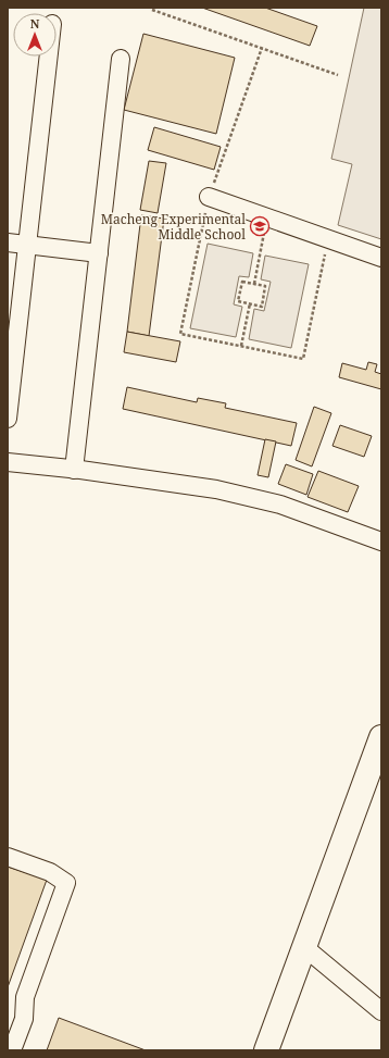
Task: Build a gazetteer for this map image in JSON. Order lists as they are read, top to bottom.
{
  "places": {
    "school or university": ["Macheng Experimental Middle School"]
  },
  "north": "top"
}
